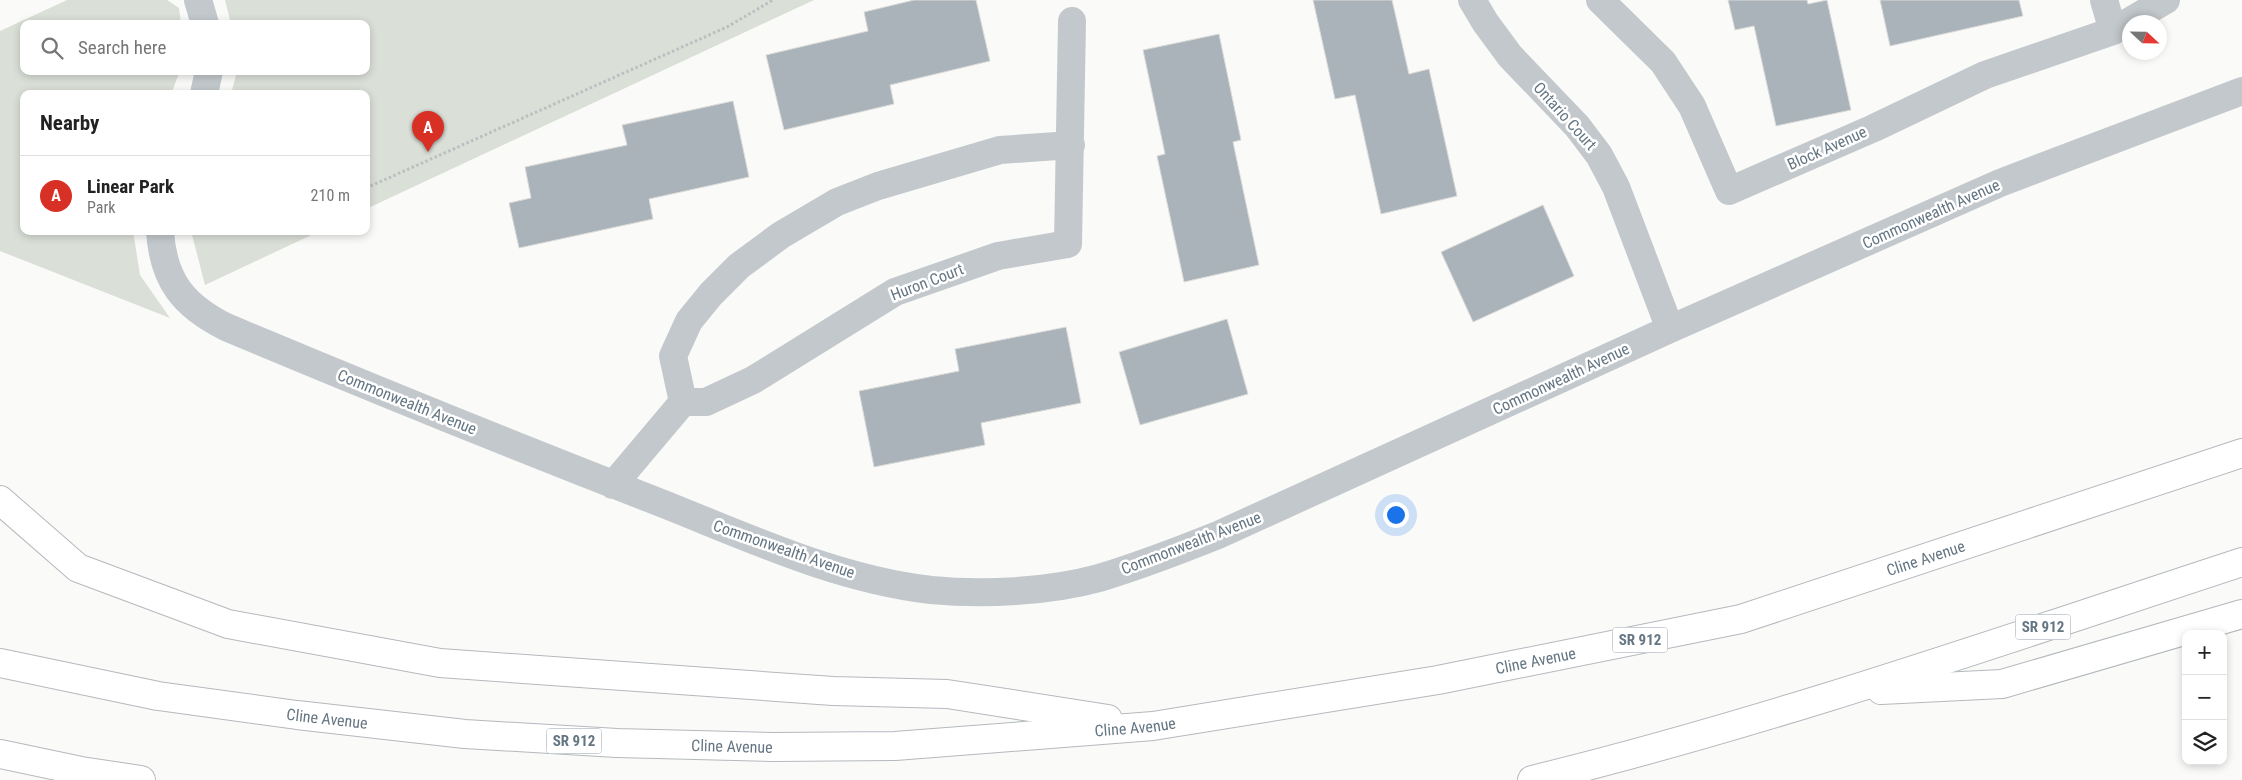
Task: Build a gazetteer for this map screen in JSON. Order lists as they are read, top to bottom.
{
  "streets": {
    "highway": ["Cline Avenue", "SR 912"],
    "street": [
      "Ontario Court",
      "Block Avenue",
      "Commonwealth Avenue",
      "Huron Court"
    ]
  },
  "crossings": [
    ["Ontario Court", "Commonwealth Avenue"]
  ],
  "north": "right",
  "page": {
    "search": "Search here",
    "heading": "Nearby",
    "pins": "A",
    "list": [
      {
        "mark": "A",
        "name": "Linear Park",
        "note": "Park",
        "value": "210 m"
      }
    ],
    "map_buttons": ["+", "−"]
  }
}
